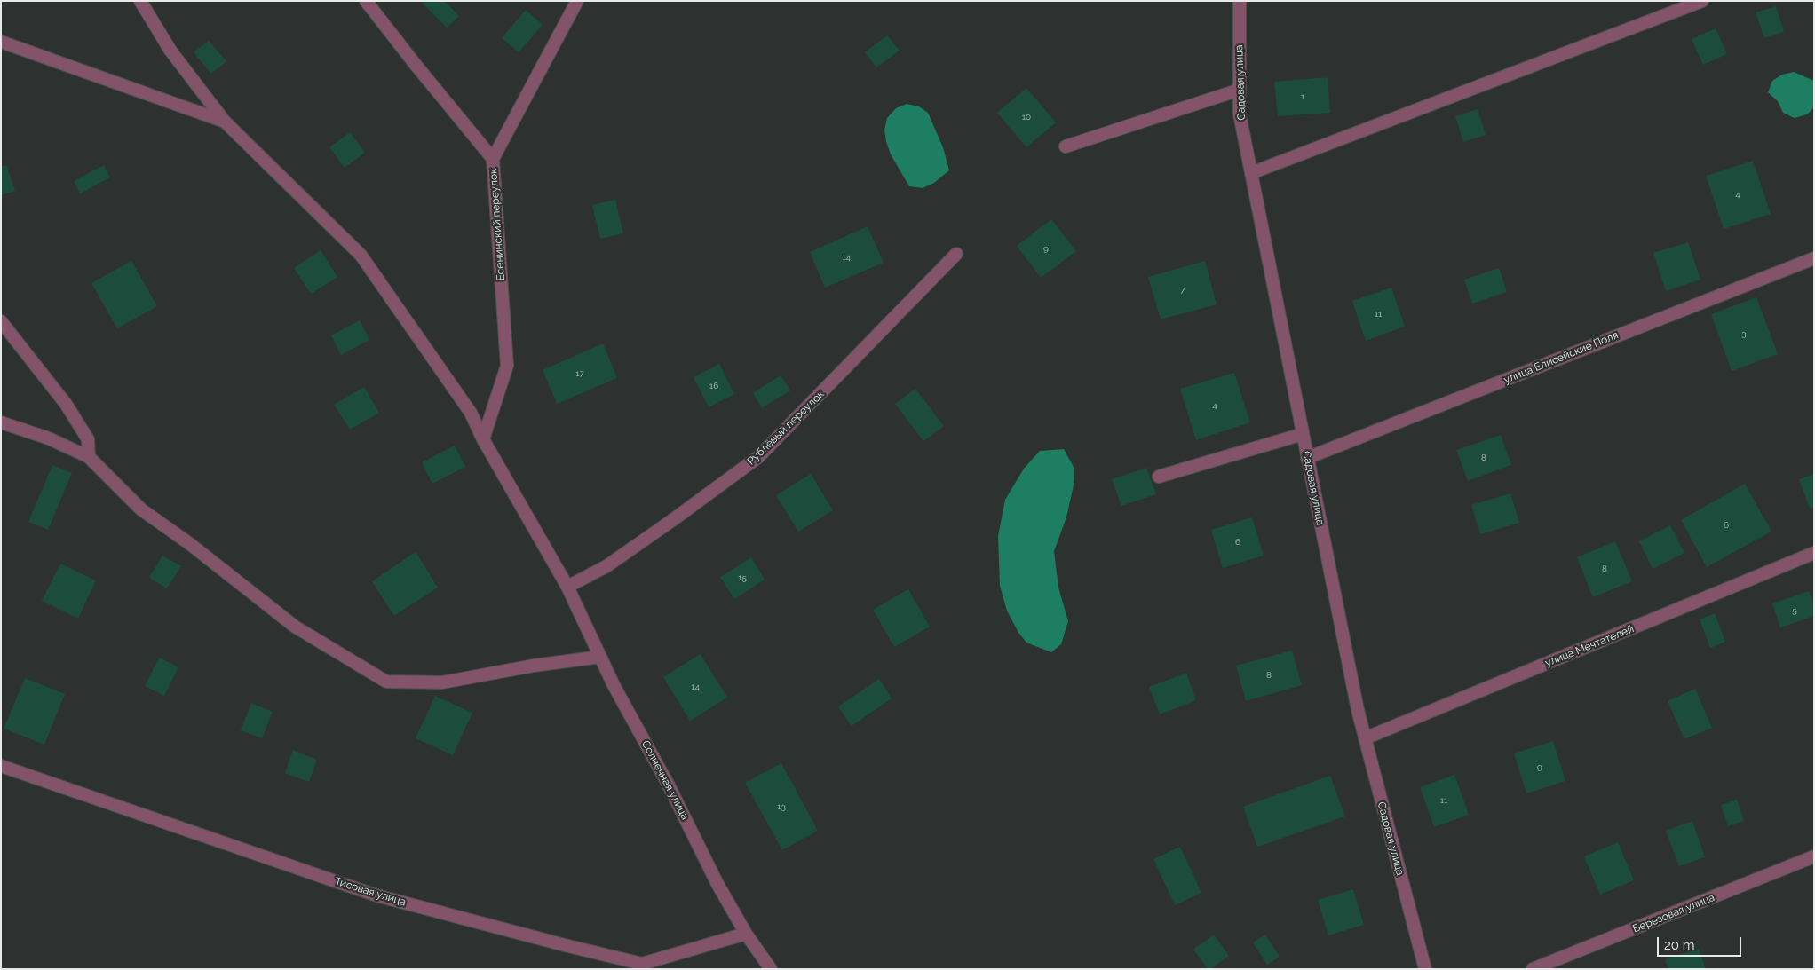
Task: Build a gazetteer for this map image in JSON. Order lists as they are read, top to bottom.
{
  "streets": {
    "street": [
      "Садовая улица",
      "Есенинский переулок",
      "улица Елисейские Поля",
      "Рублёвый переулок",
      "улица Мечтателей",
      "Солнечная улица",
      "Тисовая улица",
      "Березовая улица"
    ]
  },
  "crossings": [
    ["Садовая улица", "улица Елисейские Поля"],
    ["Садовая улица", "улица Мечтателей"],
    ["Есенинский переулок", "Солнечная улица"],
    ["Рублёвый переулок", "Солнечная улица"],
    ["Солнечная улица", "Тисовая улица"]
  ],
  "house_numbers": [
    "1",
    "10",
    "4",
    "9",
    "14",
    "7",
    "11",
    "3",
    "17",
    "16",
    "4",
    "8",
    "6",
    "6",
    "8",
    "15",
    "5",
    "8",
    "14",
    "9",
    "11",
    "13"
  ],
  "scale_bar": "20 m"
}
